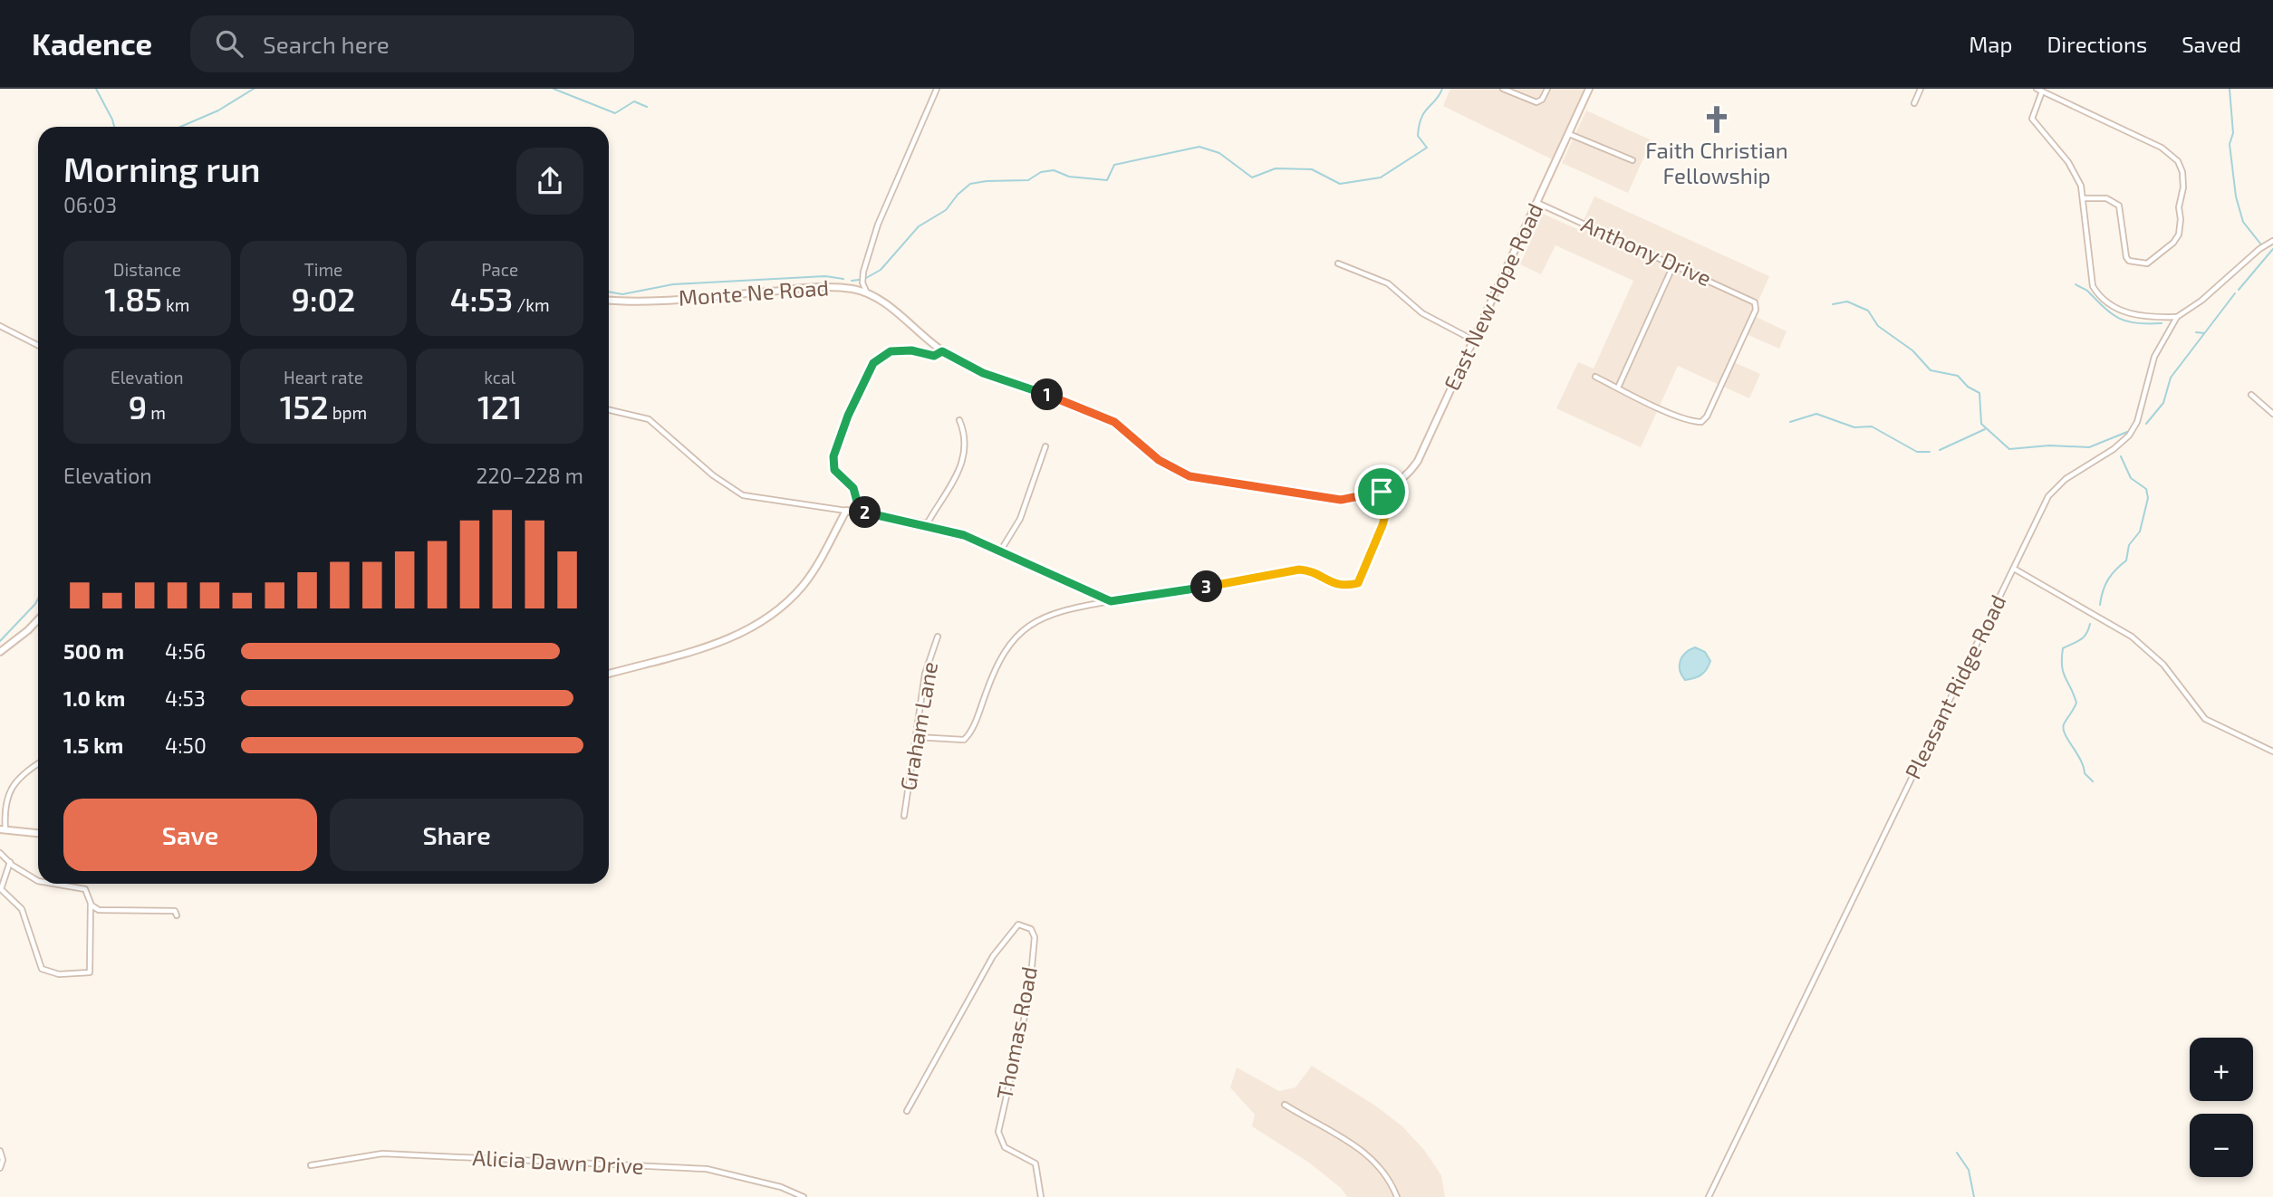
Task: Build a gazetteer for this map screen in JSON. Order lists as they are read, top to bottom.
{
  "streets": {
    "street": [
      "Anthony Drive",
      "Monte Ne Road",
      "East New Hope Road",
      "Pleasant Ridge Road",
      "Graham Lane",
      "Thomas Road",
      "Alicia Dawn Drive"
    ]
  },
  "crossings": [
    ["Anthony Drive", "East New Hope Road"],
    ["Monte Ne Road", "East New Hope Road"]
  ],
  "places": {
    "church": ["Faith Christian Fellowship"]
  },
  "page": {
    "header": "Kadence",
    "search": "Search here",
    "nav": ["Map", "Directions", "Saved"],
    "heading": ["Morning run", "06:03"],
    "stats": [
      ["Distance", "1.85 km"],
      ["Time", "9:02"],
      ["Pace", "4:53 /km"],
      ["Elevation", "9 m"],
      ["Heart rate", "152 bpm"],
      ["kcal", "121"]
    ],
    "pins": ["1", "2", "3"],
    "chart": ["Elevation", "220–228 m"],
    "list": [
      {
        "name": "500 m",
        "note": "4:56"
      },
      {
        "name": "1.0 km",
        "note": "4:53"
      },
      {
        "name": "1.5 km",
        "note": "4:50"
      }
    ],
    "buttons": ["Save", "Share"],
    "map_buttons": ["+", "−"]
  }
}
